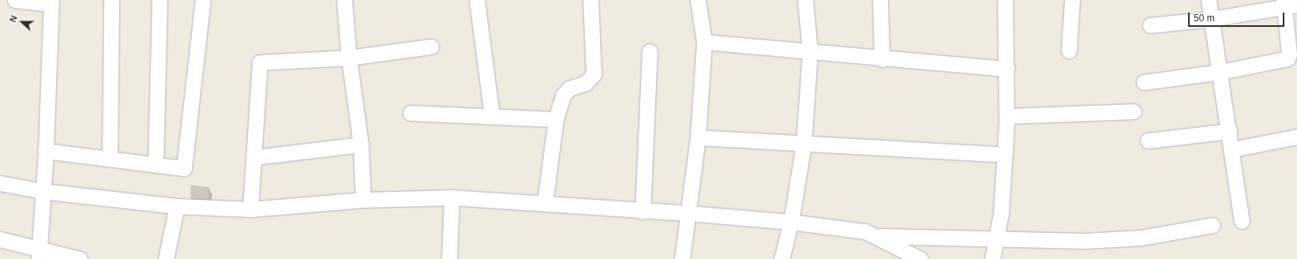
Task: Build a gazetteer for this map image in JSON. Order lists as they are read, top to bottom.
{
  "scale_bar": "50 m",
  "north": "left"
}
